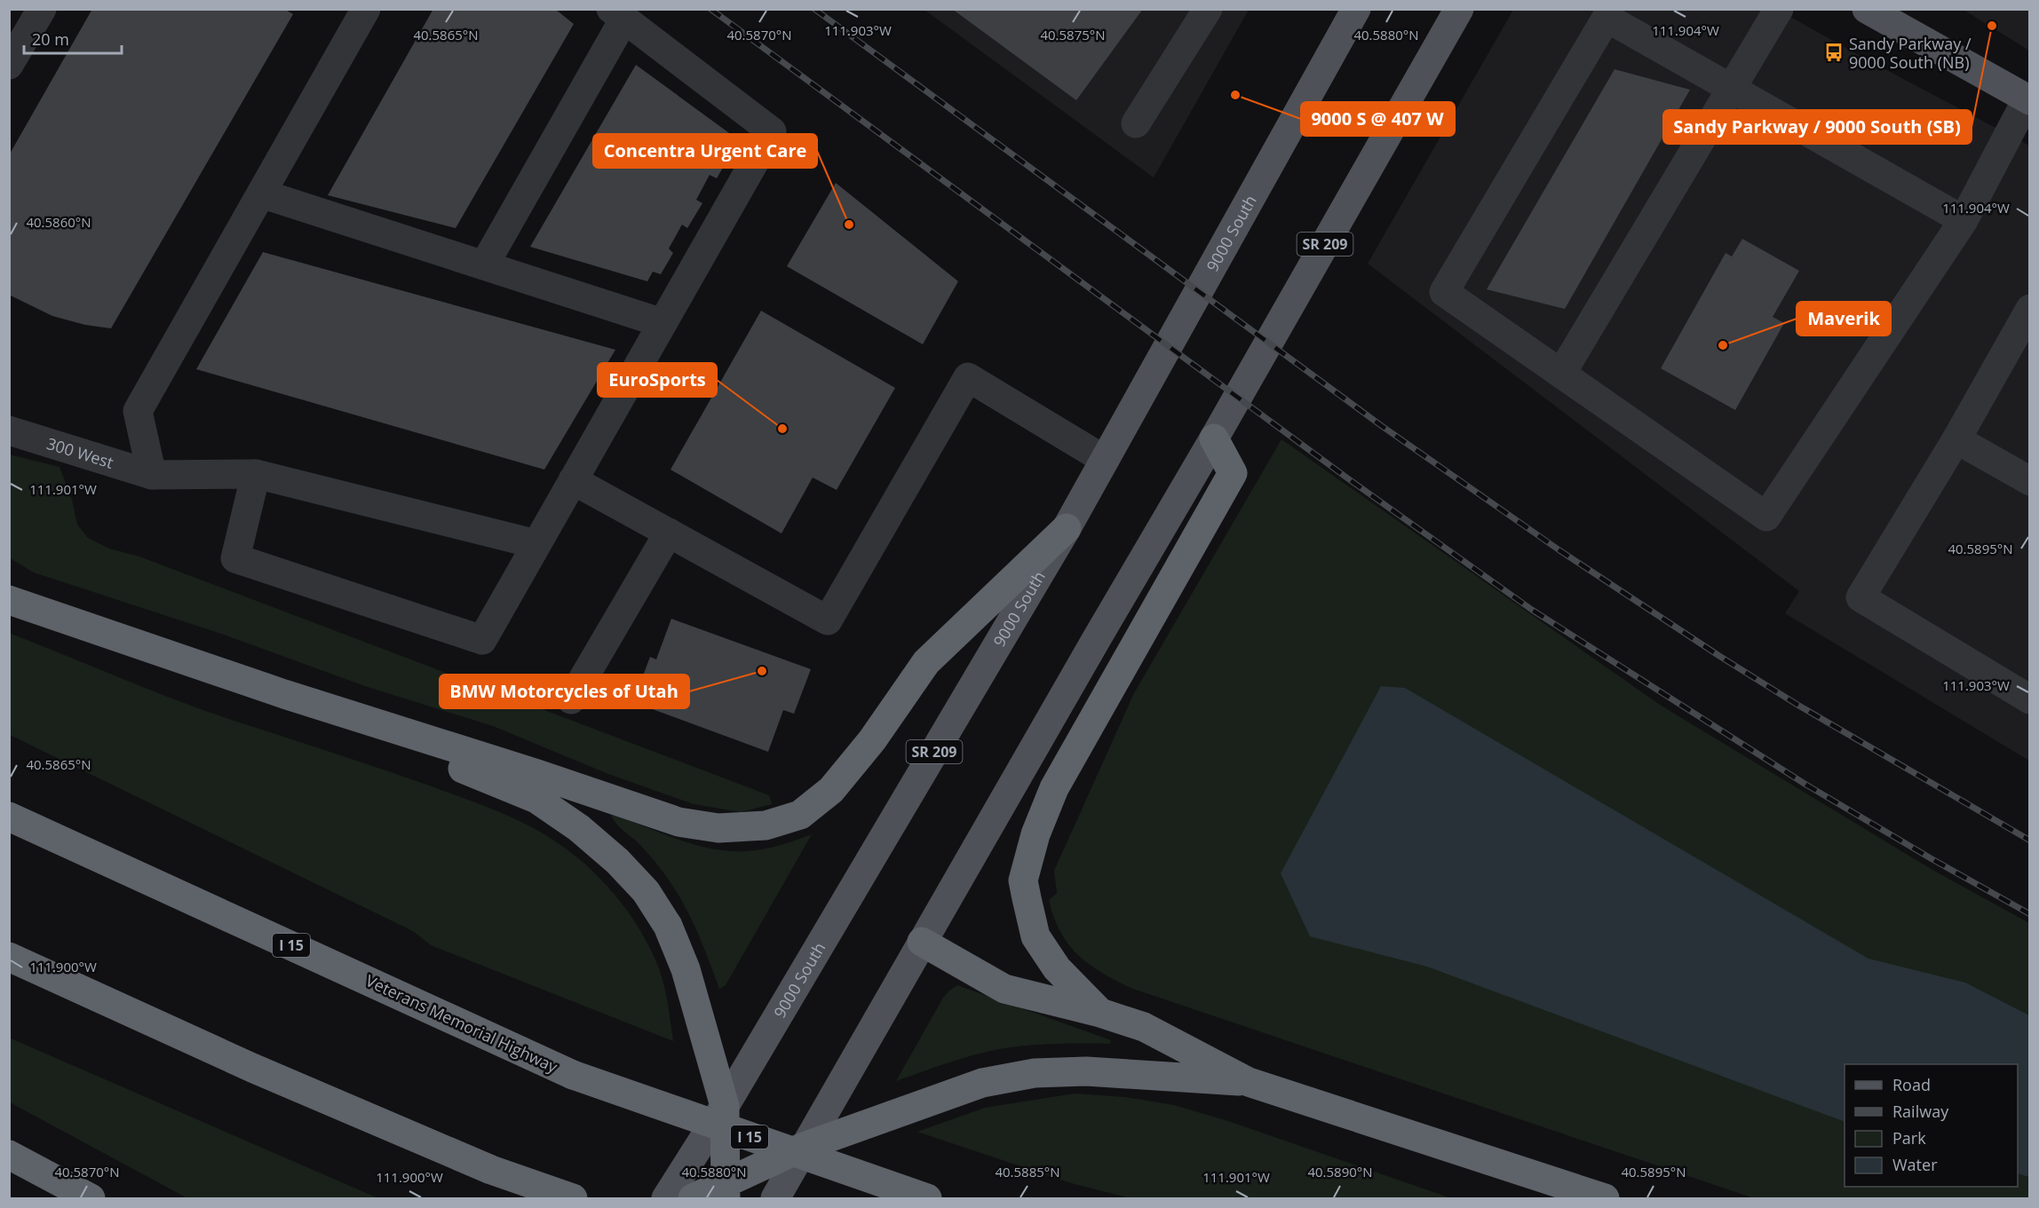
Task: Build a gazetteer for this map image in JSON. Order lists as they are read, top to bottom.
{
  "streets": {
    "highway": ["I 15", "Veterans Memorial Highway"],
    "main road": ["9000 South", "SR 209"],
    "street": ["300 West"]
  },
  "places": {
    "other": [
      "Sandy Parkway / 9000 South (SB)",
      "9000 S @ 407 W",
      "Concentra Urgent Care",
      "Maverik",
      "EuroSports",
      "BMW Motorcycles of Utah"
    ],
    "bus stop": ["Sandy Parkway / 9000 South (NB)"]
  },
  "legend": [
    "Road",
    "Railway",
    "Park",
    "Water"
  ],
  "scale_bar": "20 m",
  "coordinates": [
    "111.903°W",
    "111.904°W",
    "40.5865°N",
    "40.5870°N",
    "40.5875°N",
    "40.5880°N",
    "40.5860°N",
    "111.901°W",
    "40.5895°N",
    "111.900°W",
    "40.5885°N",
    "40.5890°N"
  ]
}
